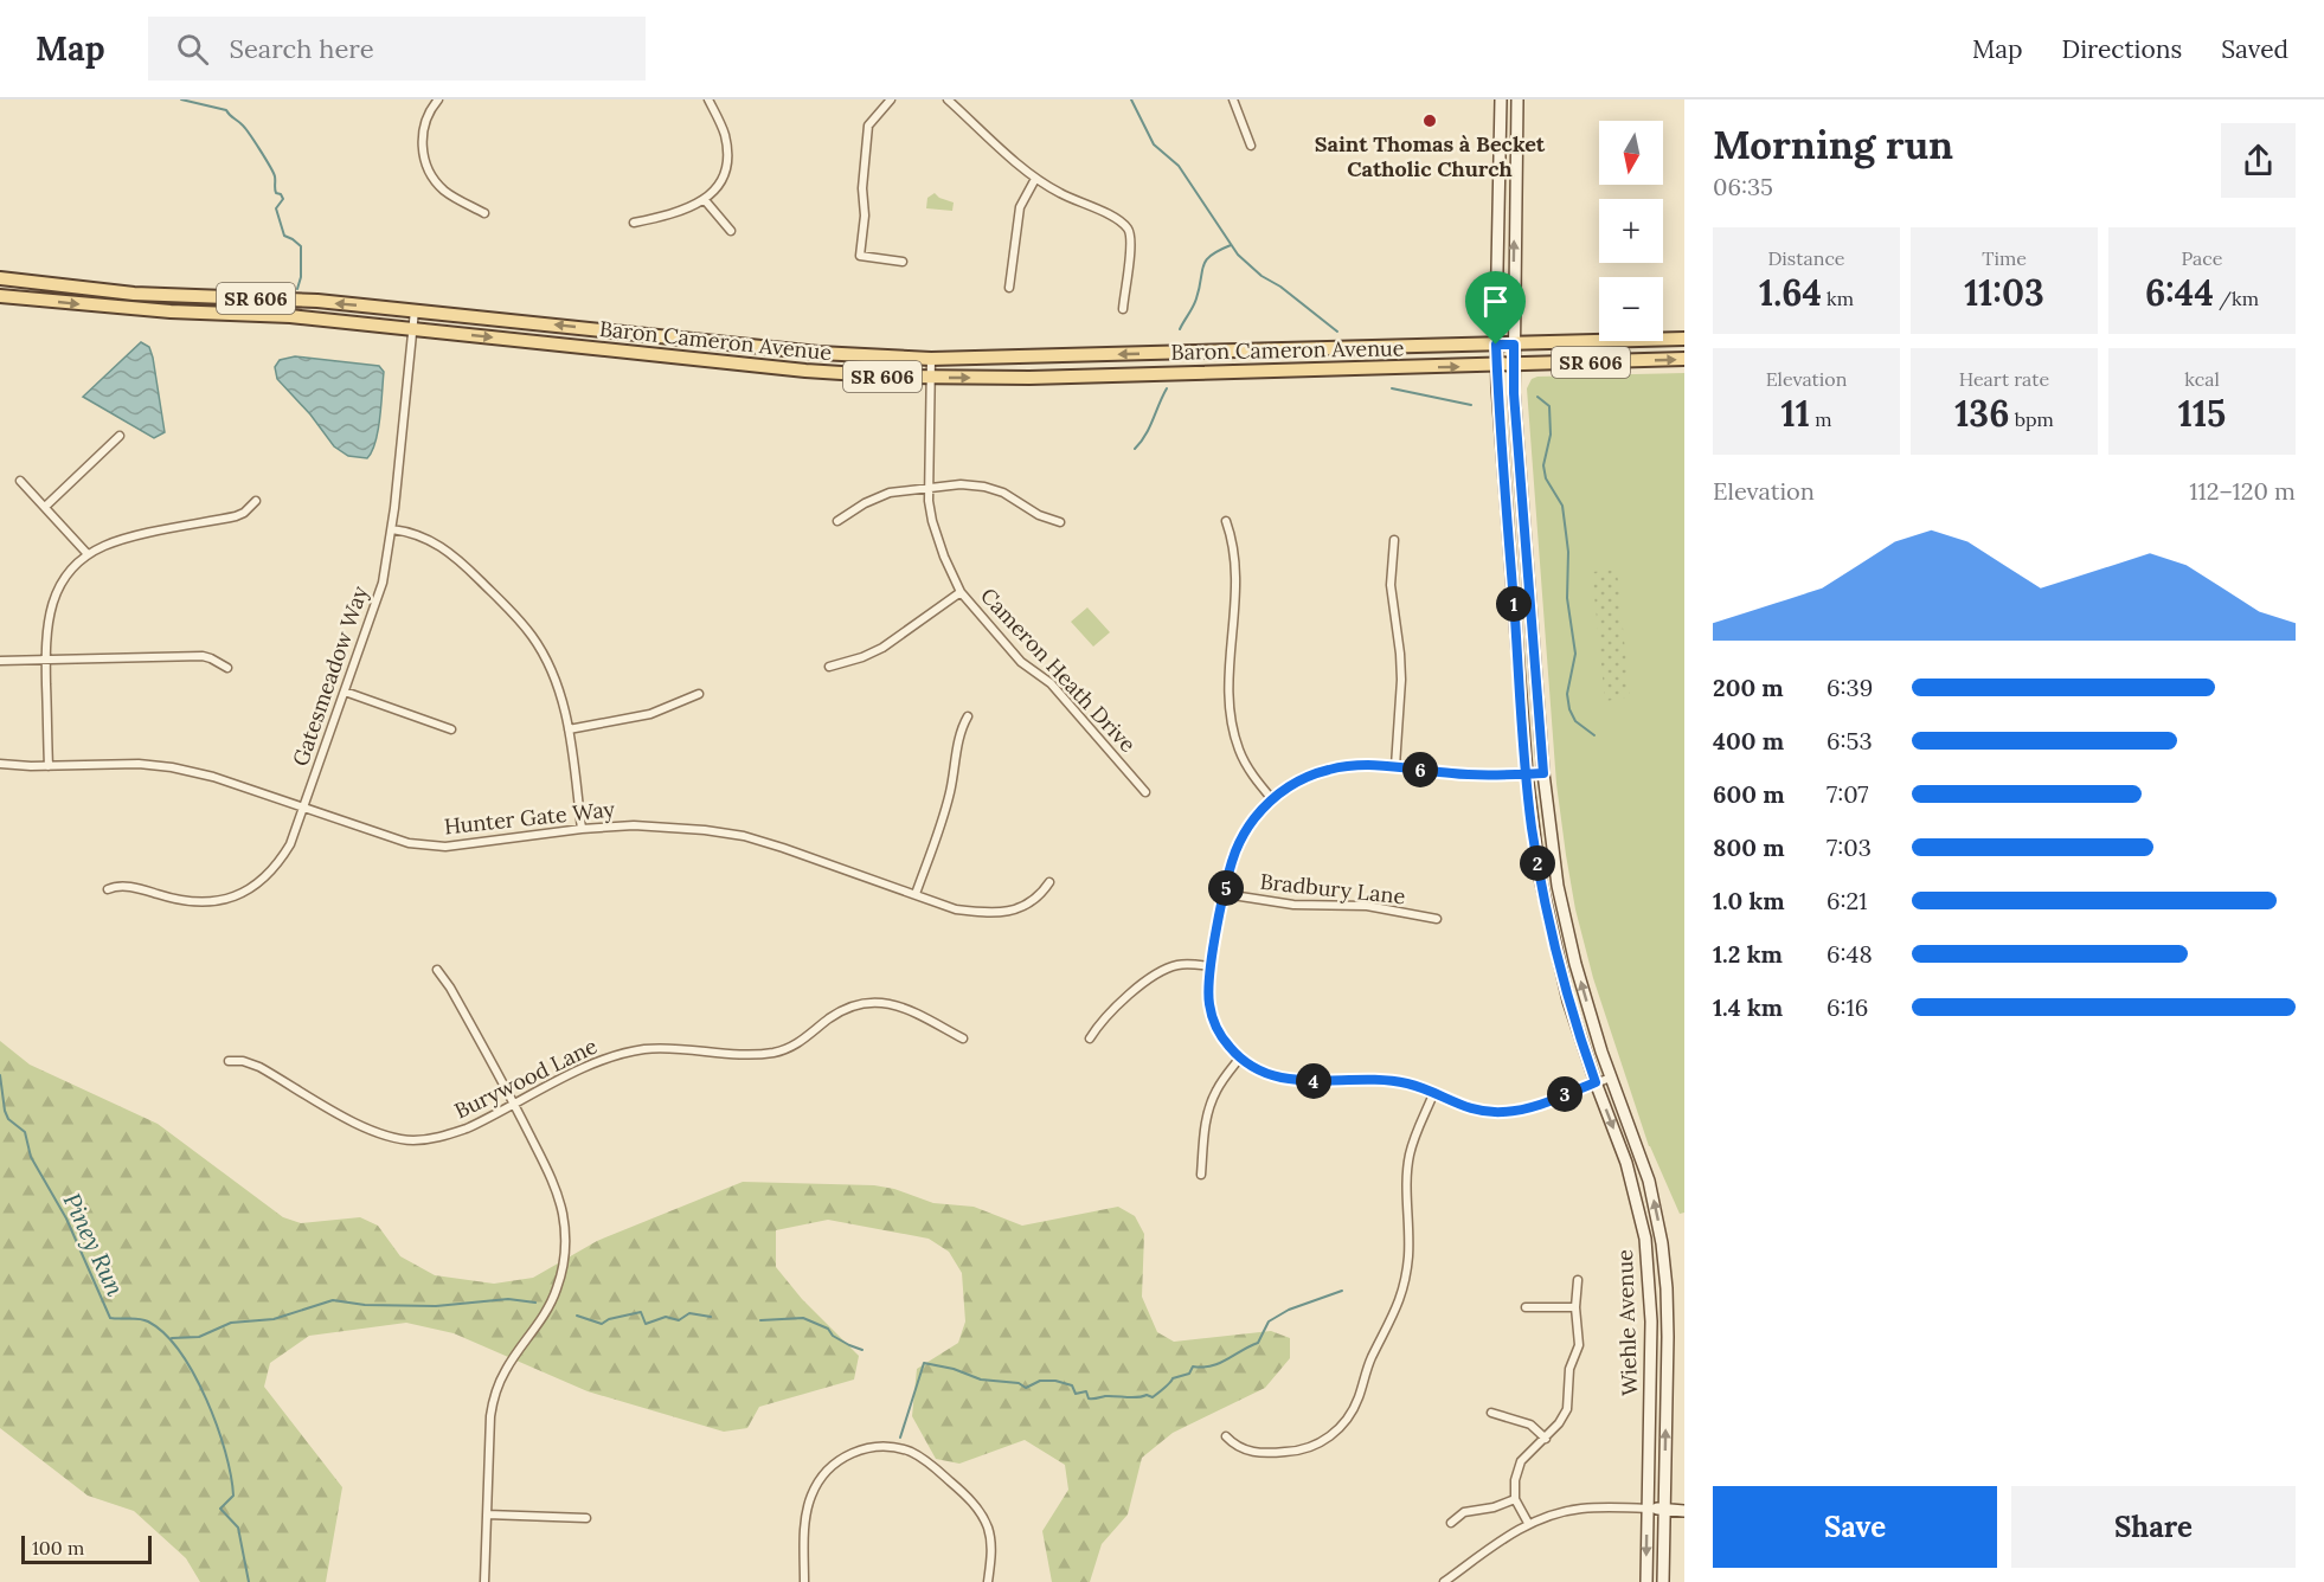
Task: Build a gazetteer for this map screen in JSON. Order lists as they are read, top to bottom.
{
  "streets": {
    "main road": ["SR 606", "Baron Cameron Avenue", "Wiehle Avenue"],
    "street": [
      "Cameron Heath Drive",
      "Gatesmeadow Way",
      "Hunter Gate Way",
      "Bradbury Lane",
      "Burywood Lane"
    ]
  },
  "crossings": [
    ["Baron Cameron Avenue", "Cameron Heath Drive"],
    ["Baron Cameron Avenue", "Gatesmeadow Way"],
    ["Baron Cameron Avenue", "Wiehle Avenue"],
    ["Gatesmeadow Way", "Hunter Gate Way"]
  ],
  "water": ["Piney Run"],
  "places": ["Saint Thomas à Becket Catholic Church"],
  "scale_bar": "100 m",
  "north": "bottom",
  "page": {
    "header": "Map",
    "search": "Search here",
    "nav": ["Map", "Directions", "Saved"],
    "heading": ["Morning run", "06:35"],
    "map_buttons": ["+", "−"],
    "stats": [
      ["Distance", "1.64 km"],
      ["Time", "11:03"],
      ["Pace", "6:44 /km"],
      ["Elevation", "11 m"],
      ["Heart rate", "136 bpm"],
      ["kcal", "115"]
    ],
    "chart": ["Elevation", "112–120 m"],
    "pins": [
      "1",
      "6",
      "2",
      "5",
      "4",
      "3"
    ],
    "list": [
      {
        "name": "200 m",
        "note": "6:39"
      },
      {
        "name": "400 m",
        "note": "6:53"
      },
      {
        "name": "600 m",
        "note": "7:07"
      },
      {
        "name": "800 m",
        "note": "7:03"
      },
      {
        "name": "1.0 km",
        "note": "6:21"
      },
      {
        "name": "1.2 km",
        "note": "6:48"
      },
      {
        "name": "1.4 km",
        "note": "6:16"
      }
    ],
    "buttons": ["Save", "Share"],
    "scale": "100 m"
  }
}
